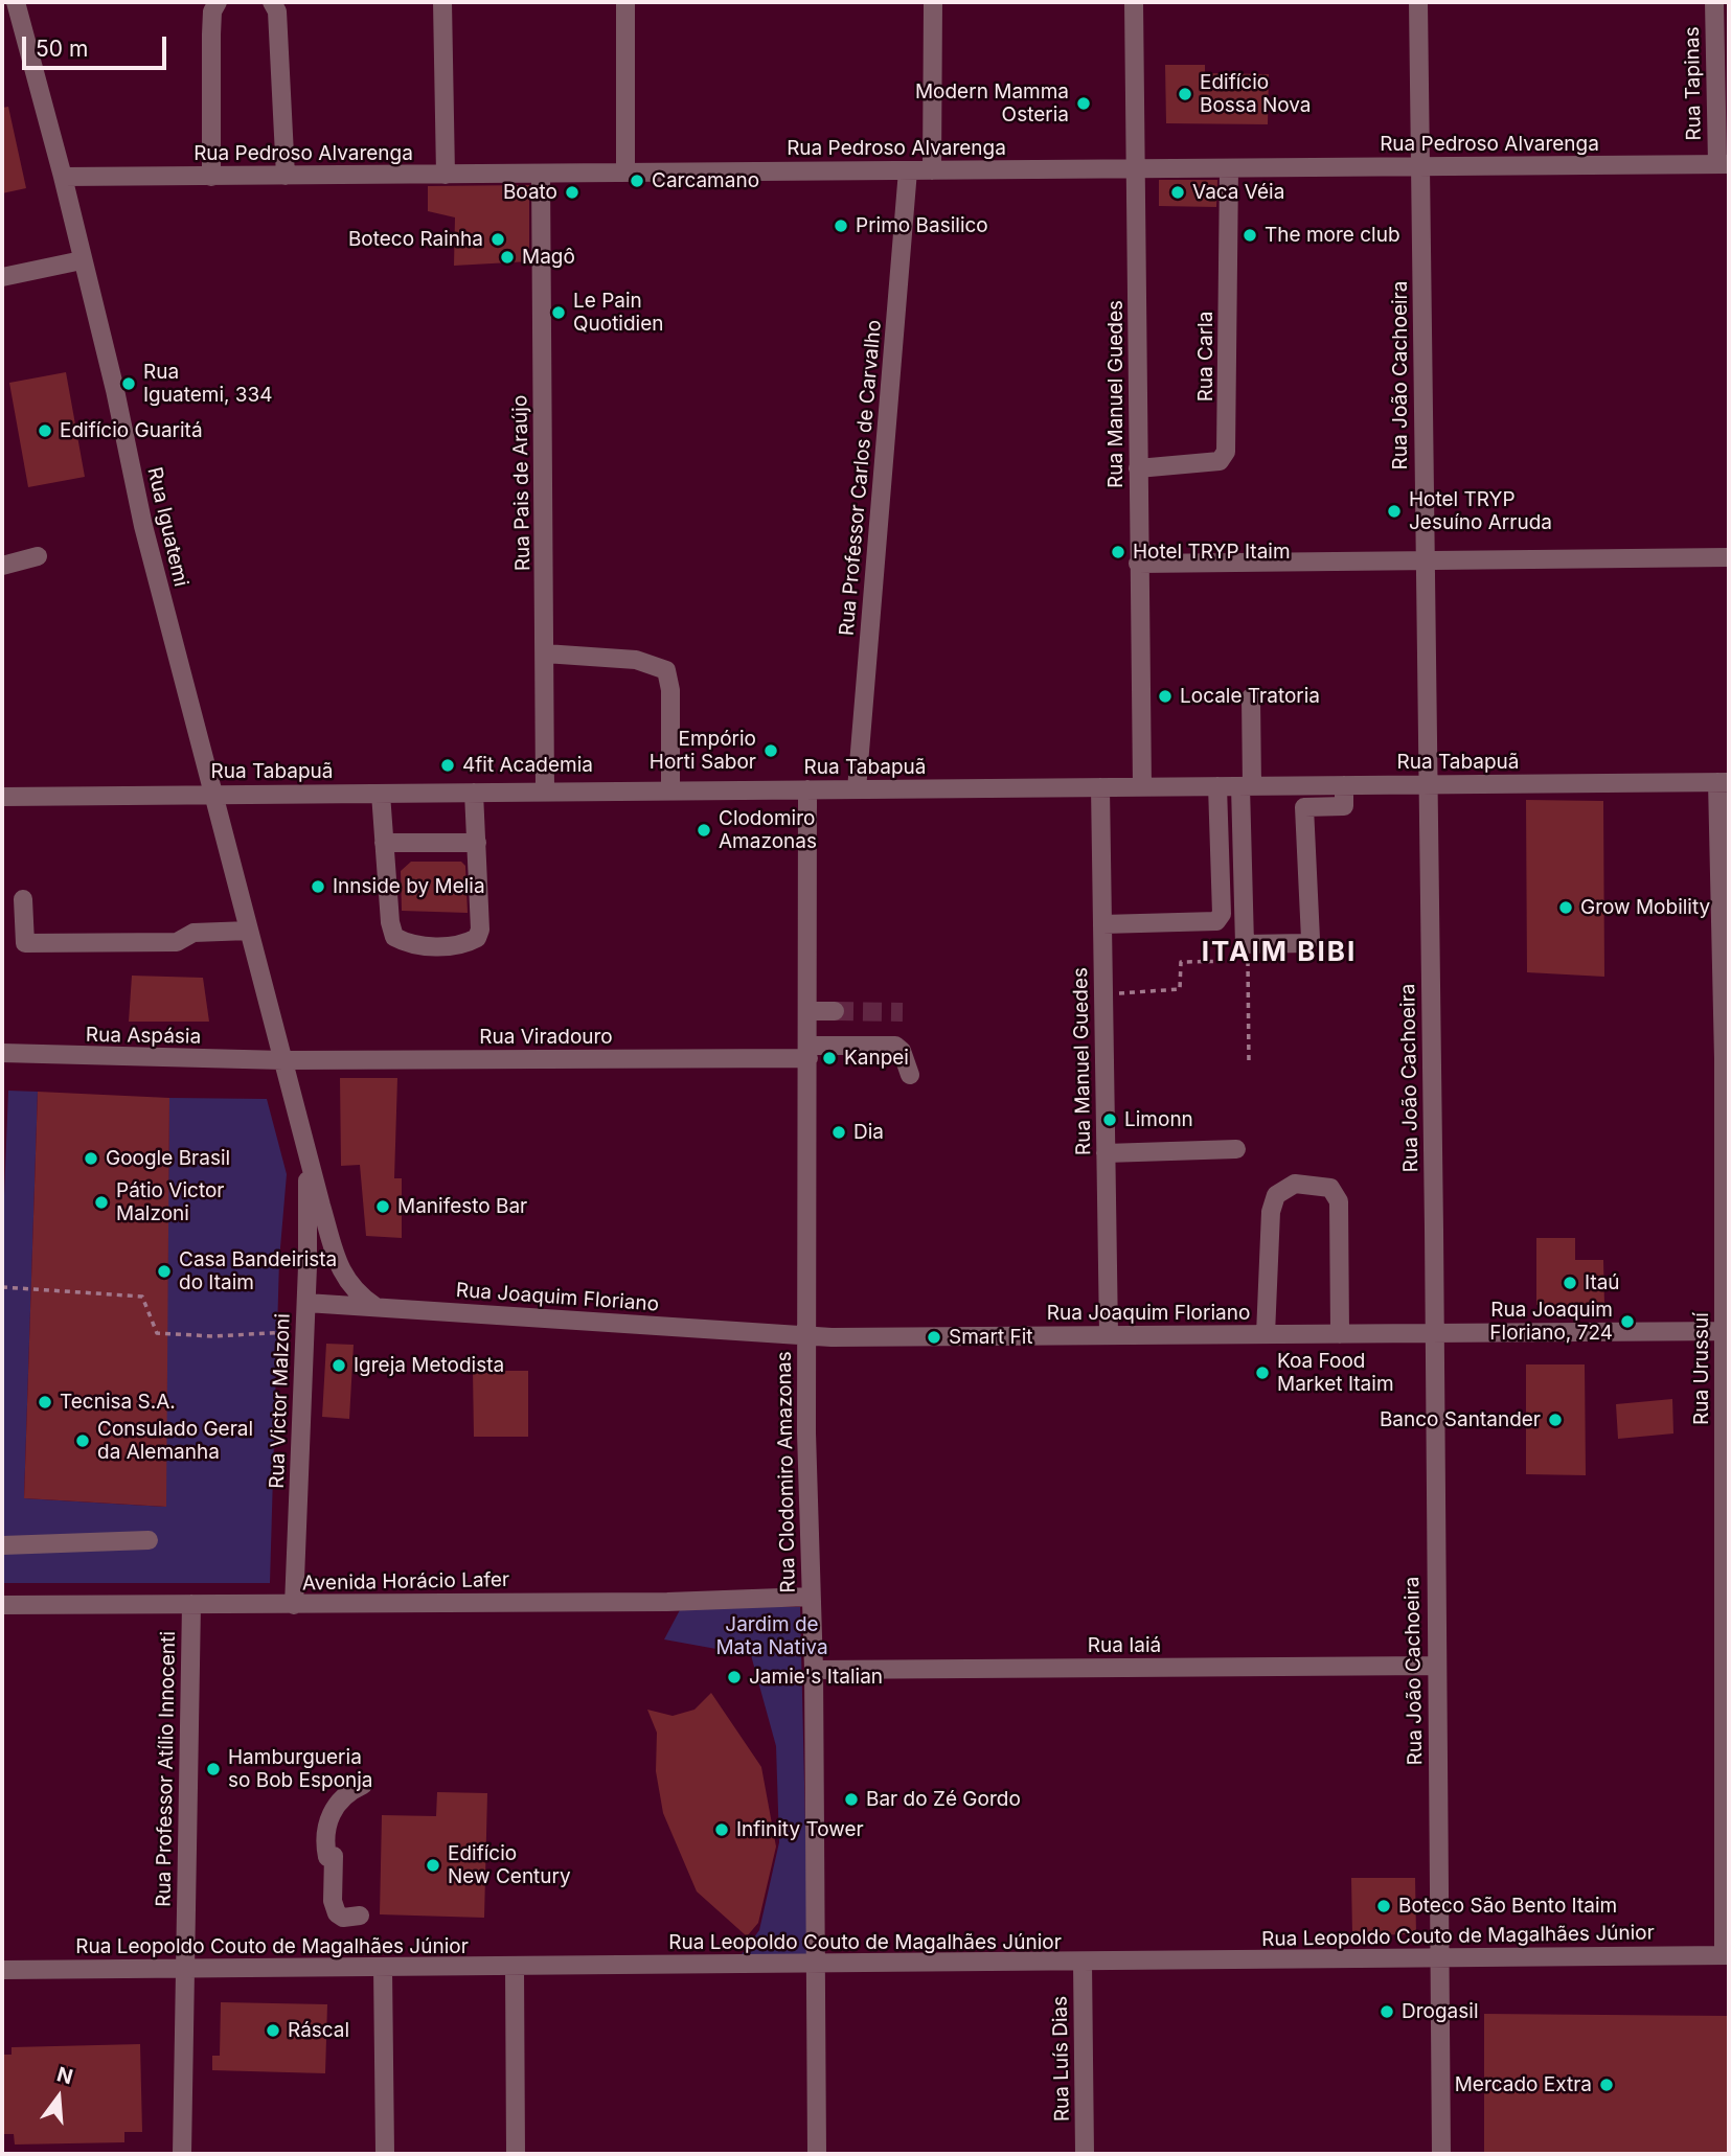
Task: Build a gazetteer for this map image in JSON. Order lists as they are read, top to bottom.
{
  "streets": {
    "street": [
      "Rua Tapinas",
      "Rua Pedroso Alvarenga",
      "Rua Carla",
      "Rua João Cachoeira",
      "Rua Manuel Guedes",
      "Rua Professor Carlos de Carvalho",
      "Rua Pais de Araújo",
      "Rua Iguatemi",
      "Rua Tabapuã",
      "Rua Aspásia",
      "Rua Viradouro",
      "Rua Joaquim Floriano",
      "Rua Urussuí",
      "Rua Victor Malzoni",
      "Rua Clodomiro Amazonas",
      "Avenida Horácio Lafer",
      "Rua Iaiá",
      "Rua Professor Atílio Innocenti",
      "Rua Leopoldo Couto de Magalhães Júnior",
      "Rua Luís Dias"
    ]
  },
  "crossings": [
    ["Rua Tapinas", "Rua Pedroso Alvarenga"],
    ["Rua Pedroso Alvarenga", "Rua Carla"],
    ["Rua Pedroso Alvarenga", "Rua João Cachoeira"],
    ["Rua Pedroso Alvarenga", "Rua Manuel Guedes"],
    ["Rua Pedroso Alvarenga", "Rua Professor Carlos de Carvalho"],
    ["Rua Pedroso Alvarenga", "Rua Pais de Araújo"],
    ["Rua Pedroso Alvarenga", "Rua Iguatemi"],
    ["Rua Carla", "Rua Manuel Guedes"],
    ["Rua João Cachoeira", "Rua Tabapuã"],
    ["Rua João Cachoeira", "Rua Joaquim Floriano"],
    ["Rua João Cachoeira", "Rua Iaiá"],
    ["Rua João Cachoeira", "Rua Leopoldo Couto de Magalhães Júnior"],
    ["Rua Manuel Guedes", "Rua Tabapuã"],
    ["Rua Manuel Guedes", "Rua Joaquim Floriano"],
    ["Rua Professor Carlos de Carvalho", "Rua Tabapuã"],
    ["Rua Pais de Araújo", "Rua Tabapuã"],
    ["Rua Iguatemi", "Rua Tabapuã"],
    ["Rua Iguatemi", "Rua Aspásia"],
    ["Rua Iguatemi", "Rua Viradouro"],
    ["Rua Iguatemi", "Rua Victor Malzoni"],
    ["Rua Tabapuã", "Rua Urussuí"],
    ["Rua Tabapuã", "Rua Clodomiro Amazonas"],
    ["Rua Aspásia", "Rua Viradouro"],
    ["Rua Aspásia", "Rua Victor Malzoni"],
    ["Rua Viradouro", "Rua Victor Malzoni"],
    ["Rua Viradouro", "Rua Clodomiro Amazonas"],
    ["Rua Joaquim Floriano", "Rua Urussuí"],
    ["Rua Joaquim Floriano", "Rua Victor Malzoni"],
    ["Rua Joaquim Floriano", "Rua Clodomiro Amazonas"],
    ["Rua Urussuí", "Rua Leopoldo Couto de Magalhães Júnior"],
    ["Rua Victor Malzoni", "Avenida Horácio Lafer"],
    ["Rua Clodomiro Amazonas", "Avenida Horácio Lafer"],
    ["Rua Clodomiro Amazonas", "Rua Iaiá"],
    ["Rua Clodomiro Amazonas", "Rua Leopoldo Couto de Magalhães Júnior"],
    ["Avenida Horácio Lafer", "Rua Professor Atílio Innocenti"],
    ["Rua Professor Atílio Innocenti", "Rua Leopoldo Couto de Magalhães Júnior"],
    ["Rua Leopoldo Couto de Magalhães Júnior", "Rua Luís Dias"]
  ],
  "districts": ["ITAIM BIBI"],
  "parks": ["Jardim de Mata Nativa"],
  "places": [
    "Edifício Bossa Nova",
    "Modern Mamma Osteria",
    "Carcamano",
    "Boato",
    "Vaca Véia",
    "Primo Basilico",
    "The more club",
    "Boteco Rainha",
    "Magô",
    "Le Pain Quotidien",
    "Rua Iguatemi, 334",
    "Edifício Guaritá",
    "Hotel TRYP Jesuíno Arruda",
    "Hotel TRYP Itaim",
    "Locale Tratoria",
    "Empório Horti Sabor",
    "4fit Academia",
    "Clodomiro Amazonas",
    "Innside by Melia",
    "Grow Mobility",
    "Kanpei",
    "Limonn",
    "Dia",
    "Google Brasil",
    "Pátio Victor Malzoni",
    "Manifesto Bar",
    "Casa Bandeirista do Itaim",
    "Itaú",
    "Rua Joaquim Floriano, 724",
    "Smart Fit",
    "Igreja Metodista",
    "Koa Food Market Itaim",
    "Tecnisa S.A.",
    "Banco Santander",
    "Consulado Geral da Alemanha",
    "Jamie's Italian",
    "Hamburgueria so Bob Esponja",
    "Bar do Zé Gordo",
    "Infinity Tower",
    "Edifício New Century",
    "Boteco São Bento Itaim",
    "Drogasil",
    "Ráscal",
    "Mercado Extra"
  ],
  "scale_bar": "50 m",
  "north": "top"
}
